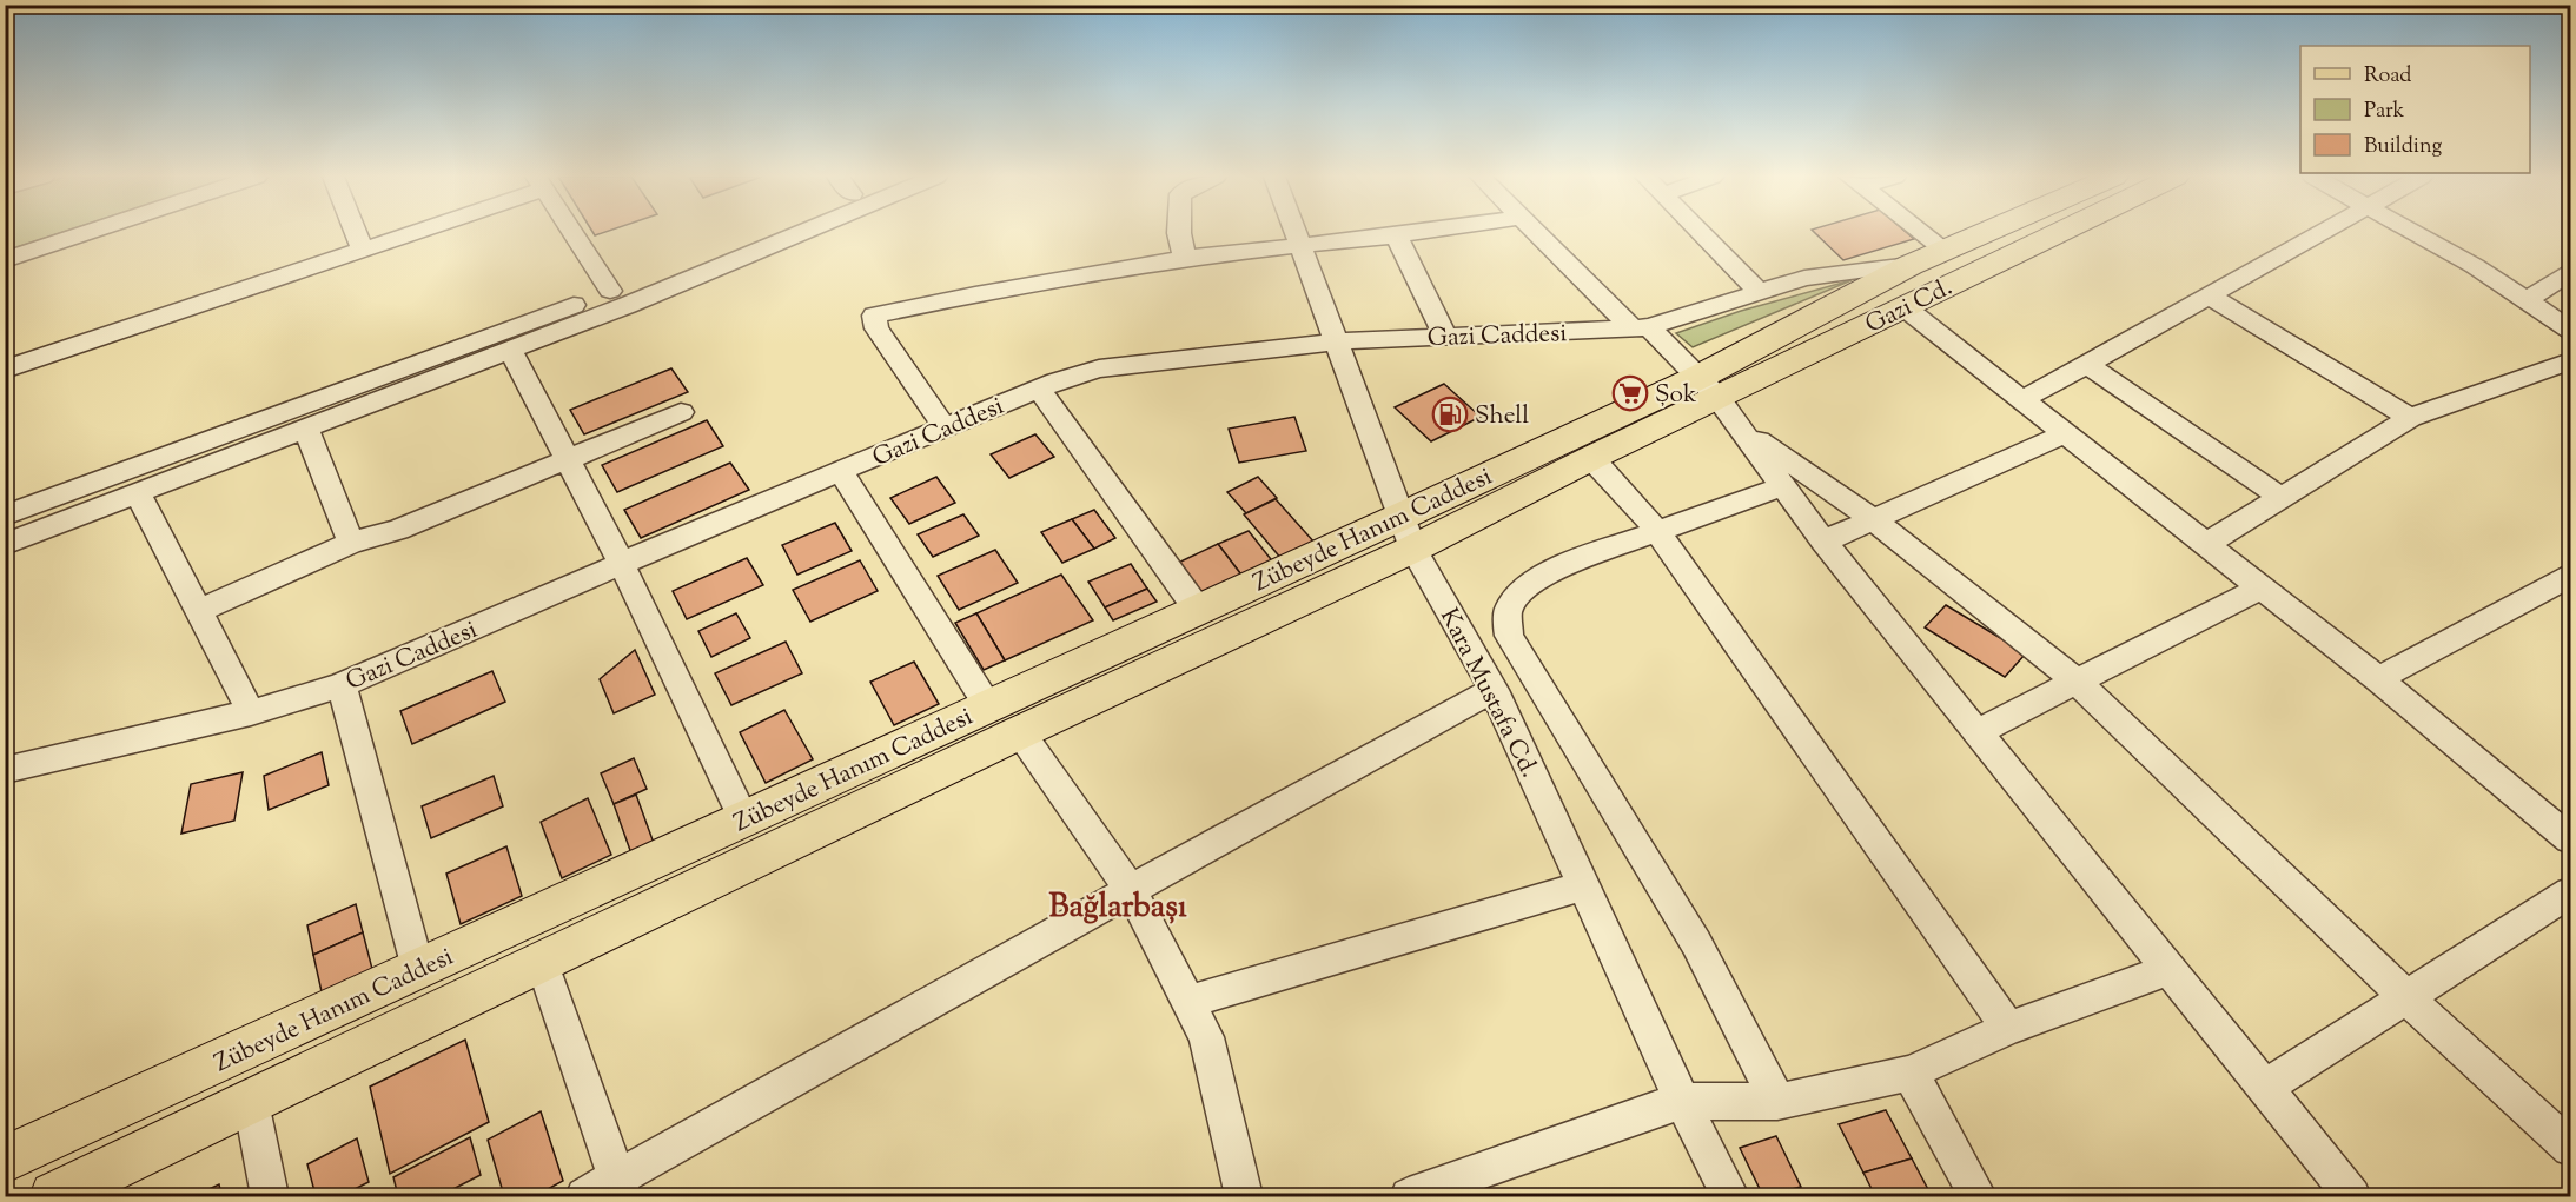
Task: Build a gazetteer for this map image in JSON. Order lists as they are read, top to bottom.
{
  "streets": {
    "main road": ["Gazi Cd.", "Zübeyde Hanım Caddesi"],
    "street": ["Gazi Caddesi", "Kara Mustafa Cd."]
  },
  "crossings": [
    ["Gazi Cd.", "Gazi Caddesi"],
    ["Gazi Cd.", "Zübeyde Hanım Caddesi"],
    ["Gazi Caddesi", "Kara Mustafa Cd."],
    ["Zübeyde Hanım Caddesi", "Kara Mustafa Cd."]
  ],
  "districts": ["Bağlarbaşı"],
  "places": {
    "supermarket": ["Şok"],
    "fuel station": ["Shell"]
  },
  "legend": ["Road", "Park", "Building"]
}
